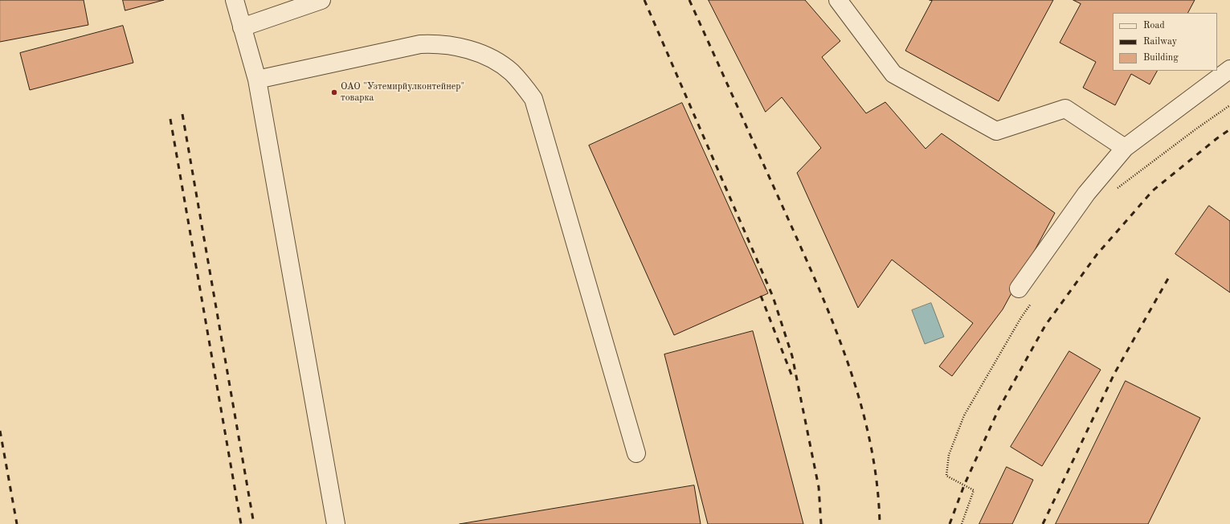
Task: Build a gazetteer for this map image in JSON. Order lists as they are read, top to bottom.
{
  "places": ["ОАО \"Узтемирйулконтейнер\" товарка"],
  "legend": ["Road", "Railway", "Building"]
}
